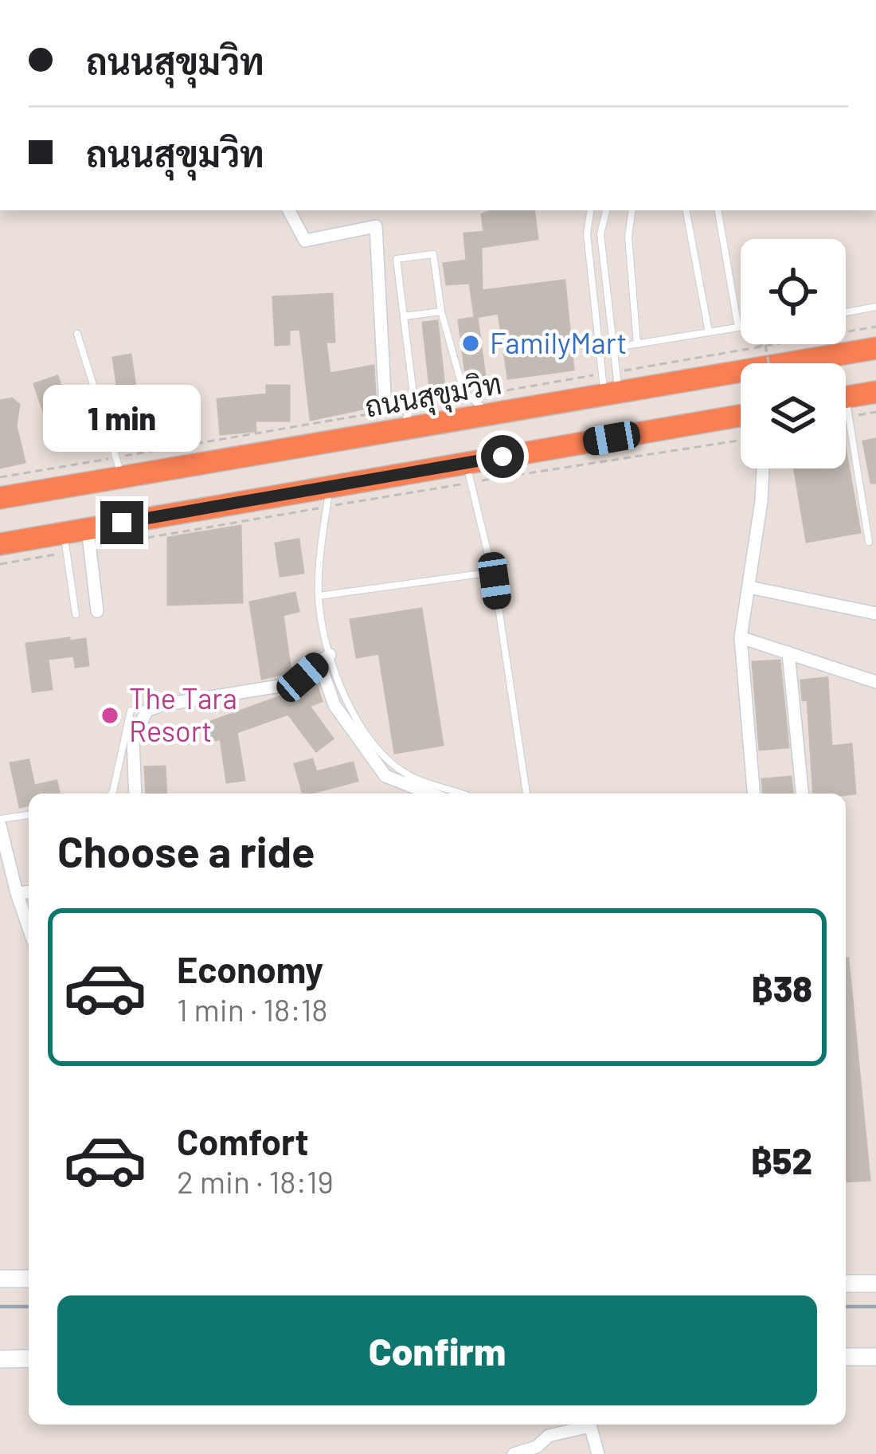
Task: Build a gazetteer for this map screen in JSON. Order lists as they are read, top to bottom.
{
  "streets": {
    "highway": ["ถนนสุขุมวิท"]
  },
  "places": ["FamilyMart", "The Tara Resort"],
  "page": {
    "banner": ["ถนนสุขุมวิท", "ถนนสุขุมวิท"],
    "bubble": "1 min",
    "heading": "Choose a ride",
    "list": [
      {
        "name": "Economy",
        "note": "1 min · 18:18",
        "value": "฿38"
      },
      {
        "name": "Comfort",
        "note": "2 min · 18:19",
        "value": "฿52"
      }
    ],
    "buttons": "Confirm"
  }
}
